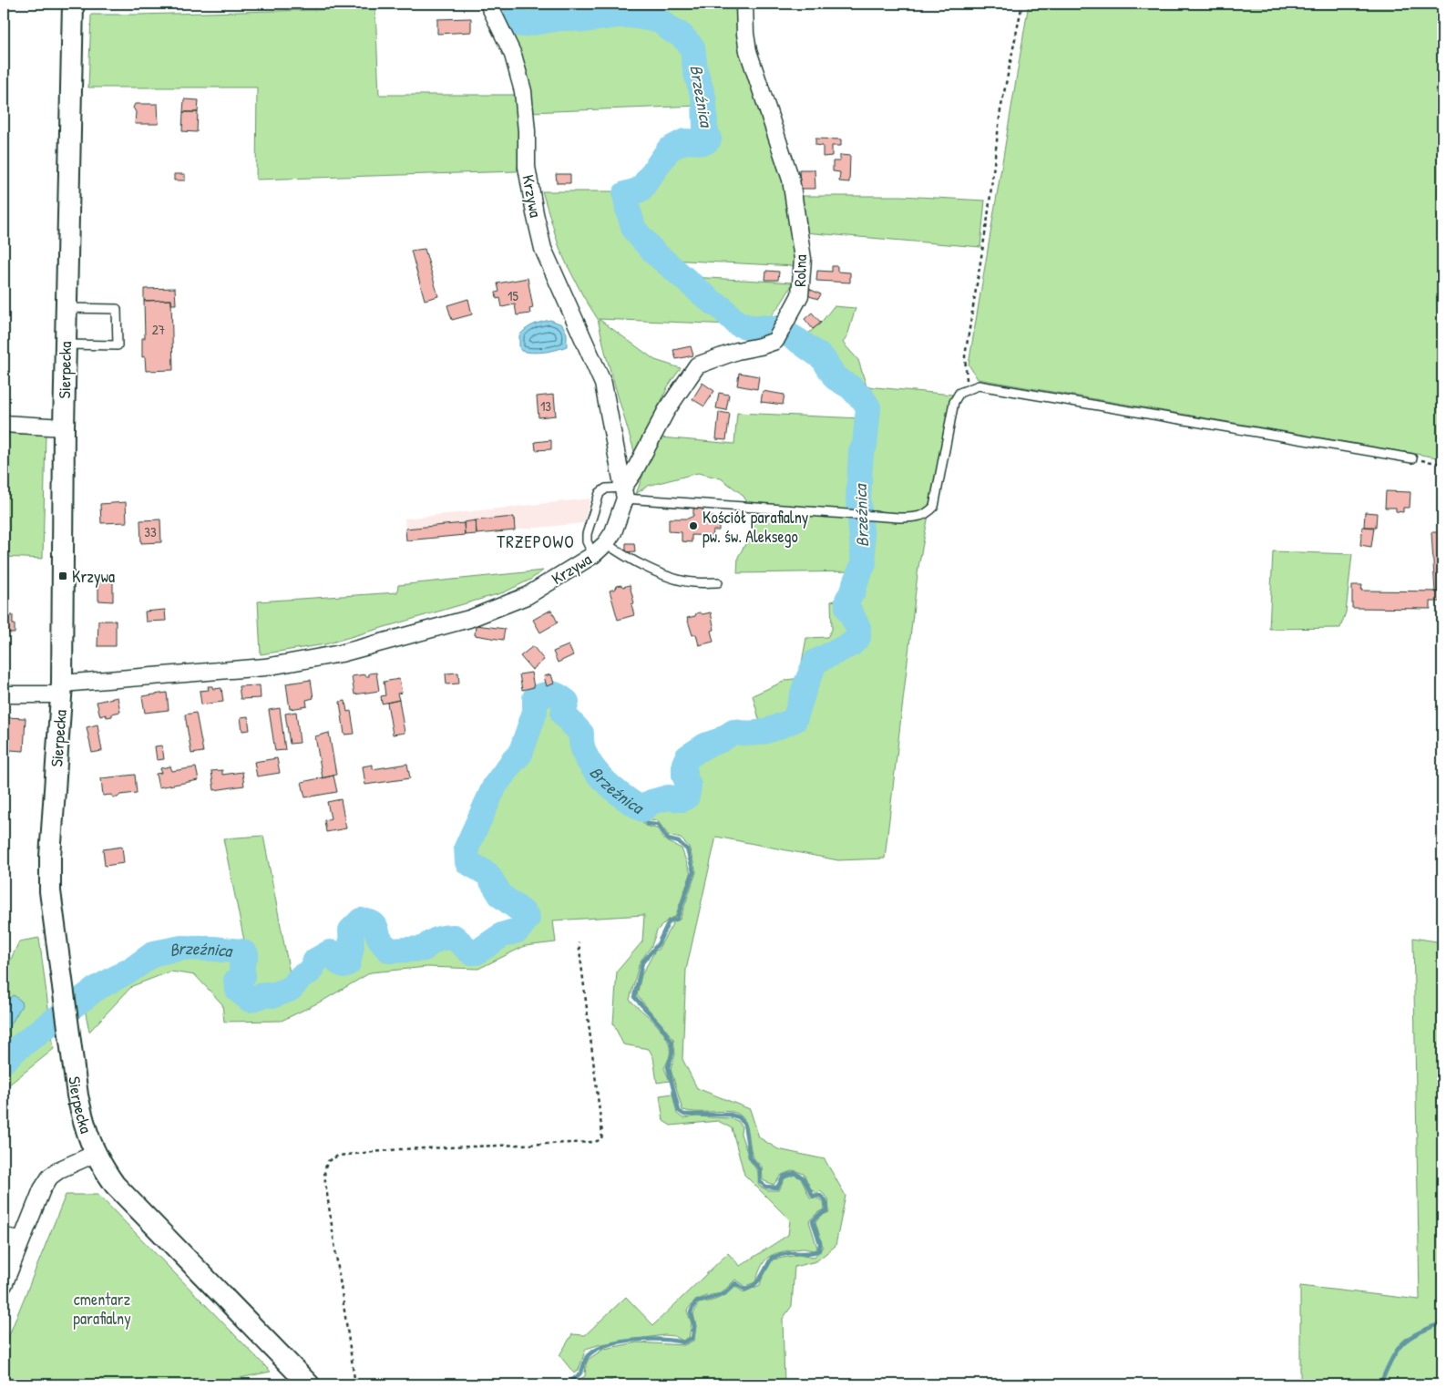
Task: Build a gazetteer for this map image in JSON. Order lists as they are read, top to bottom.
{
  "streets": {
    "street": ["Krzywa", "Rolna", "Sierpecka"]
  },
  "crossings": [
    ["Krzywa", "Rolna"],
    ["Krzywa", "Sierpecka"]
  ],
  "districts": ["TRZEPOWO"],
  "water": ["Brzeźnica"],
  "parks": ["cmentarz parafialny"],
  "places": {
    "other": ["Kościół parafialny pw. św. Aleksego"],
    "transit": ["Krzywa"]
  },
  "house_numbers": [
    "15",
    "27",
    "13",
    "33"
  ]
}
